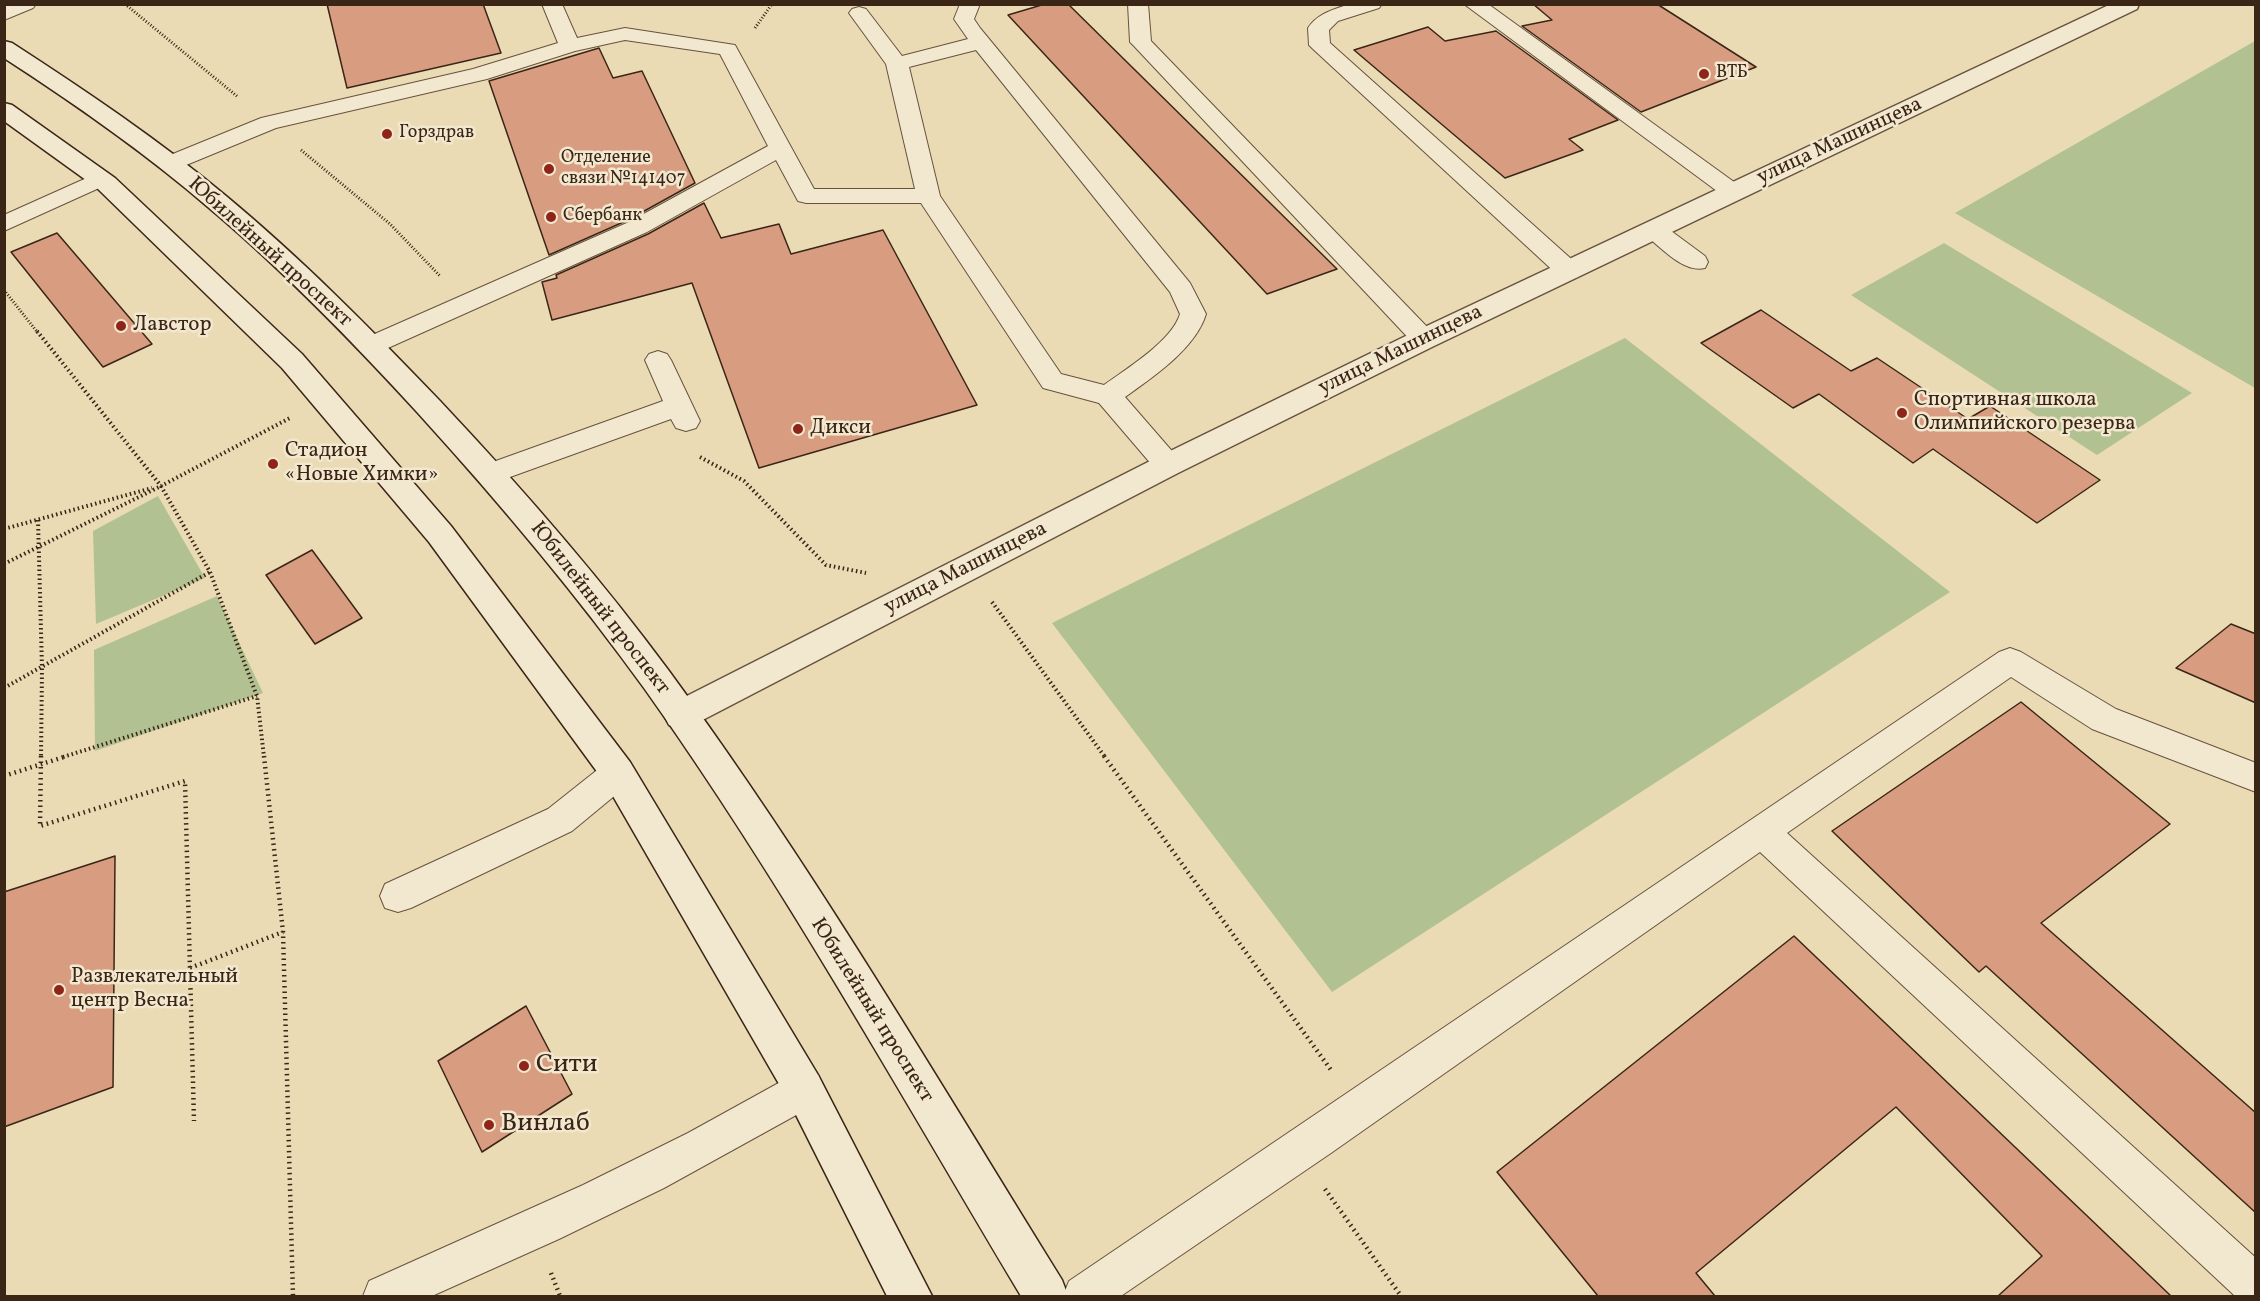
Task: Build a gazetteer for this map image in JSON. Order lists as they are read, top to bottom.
{
  "streets": {
    "main road": ["улица Машинцева", "Юбилейный проспект"]
  },
  "crossings": [
    ["улица Машинцева", "Юбилейный проспект"]
  ],
  "places": [
    "ВТБ",
    "Горздрав",
    "Отделение связи №141407",
    "Сбербанк",
    "Лавстор",
    "Спортивная школа Олимпийского резерва",
    "Дикси",
    "Стадион «Новые Химки»",
    "Развлекательный центр Весна",
    "Сити",
    "Винлаб"
  ]
}
